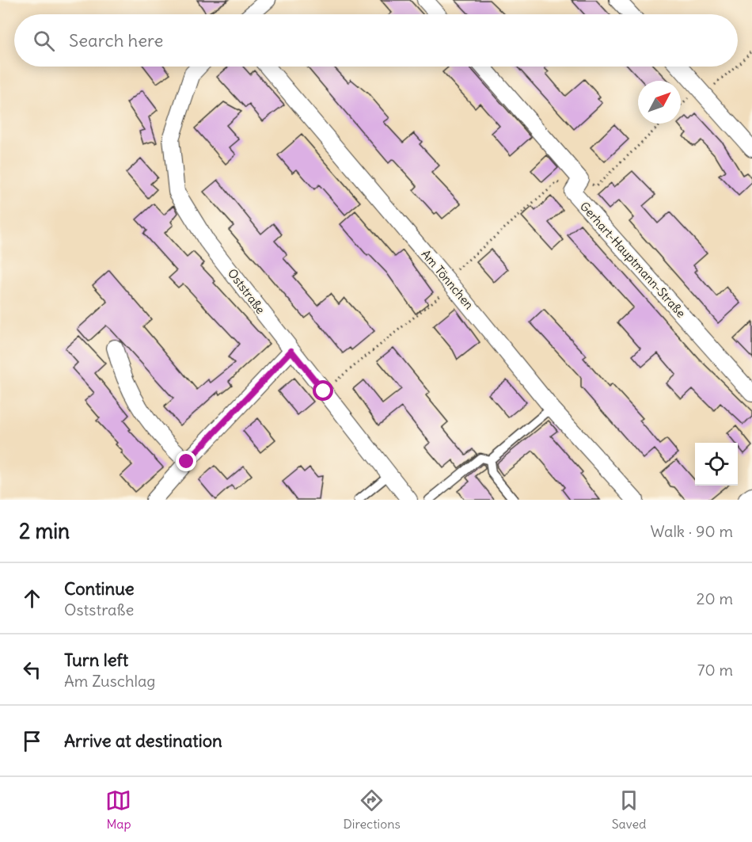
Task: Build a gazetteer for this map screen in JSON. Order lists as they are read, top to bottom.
{
  "streets": {
    "street": ["Gerhart-Hauptmann-Straße", "Am Tönnchen", "Oststraße"]
  },
  "north": "top right",
  "page": {
    "search": "Search here",
    "heading": ["2 min", "Walk · 90 m"],
    "list": [
      ["Continue", "Oststraße", "20 m"],
      ["Turn left", "Am Zuschlag", "70 m"],
      "Arrive at destination"
    ],
    "nav": ["Map", "Directions", "Saved"]
  }
}
